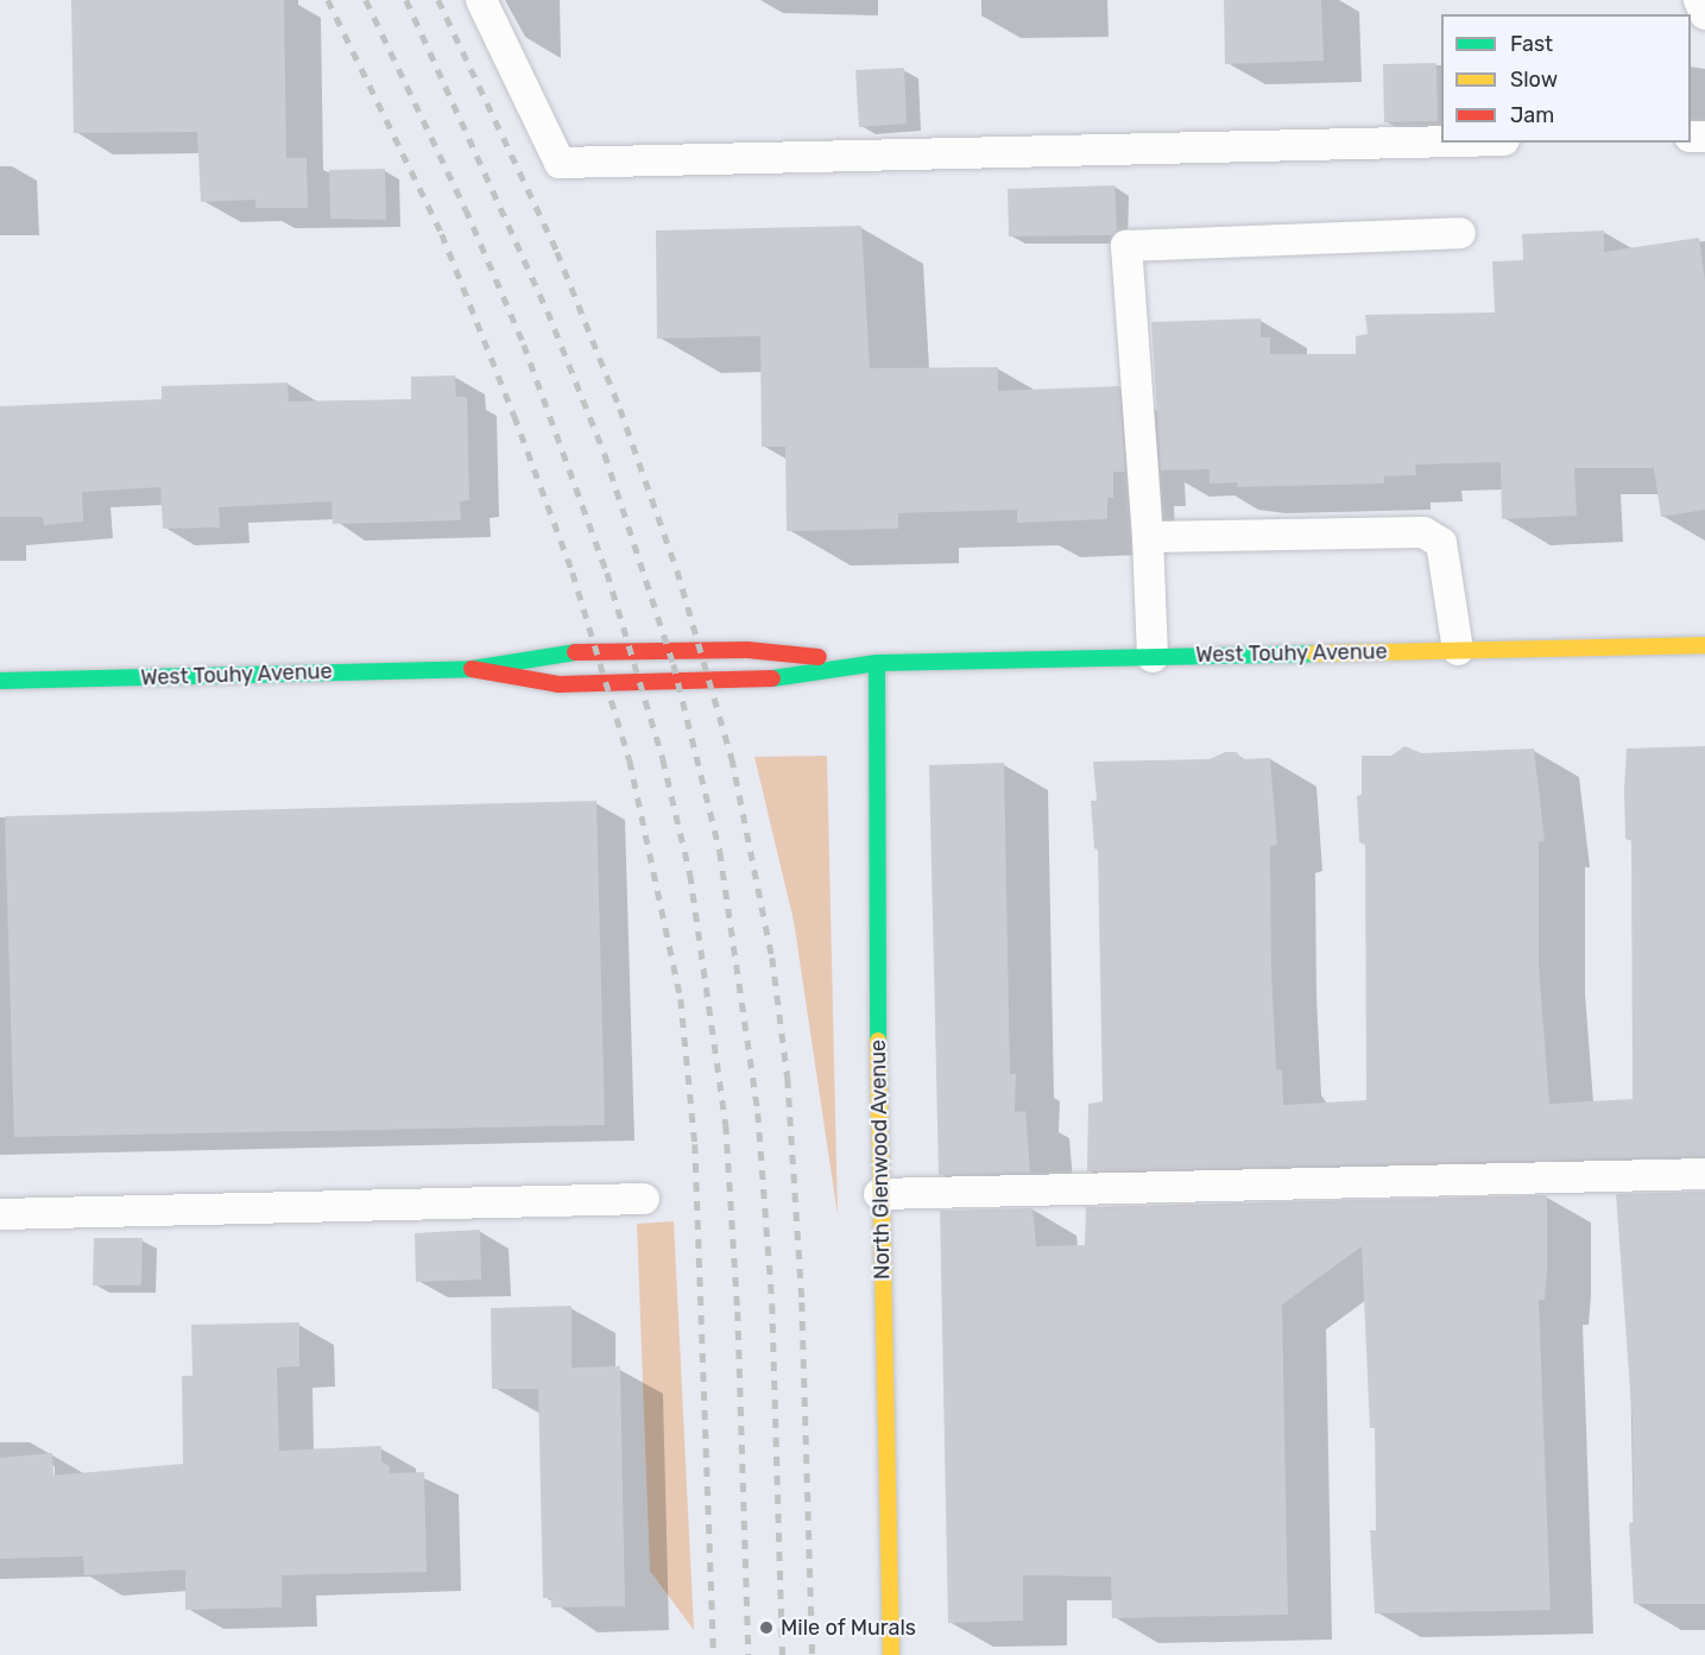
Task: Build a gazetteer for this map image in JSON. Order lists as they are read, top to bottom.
{
  "streets": {
    "street": ["West Touhy Avenue", "North Glenwood Avenue"]
  },
  "crossings": [
    ["West Touhy Avenue", "North Glenwood Avenue"]
  ],
  "places": ["Mile of Murals"],
  "legend": ["Fast", "Slow", "Jam"]
}
